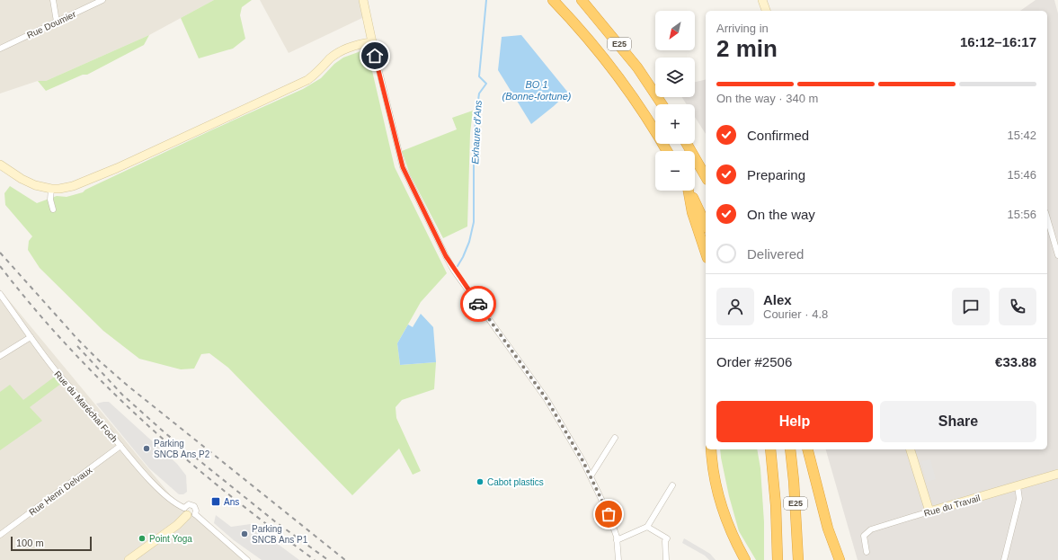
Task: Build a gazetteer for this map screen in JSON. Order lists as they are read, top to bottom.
{
  "streets": {
    "highway": ["E25"],
    "street": [
      "Rue Doumier",
      "Rue du Maréchal Foch",
      "Rue Henri Delvaux",
      "Rue du Travail"
    ]
  },
  "crossings": [
    ["Rue du Maréchal Foch", "Rue Henri Delvaux"]
  ],
  "water": ["BO 1 (Bonne-fortune)", "Exhaure d'Ans"],
  "places": {
    "other": [
      "Parking SNCB Ans P2",
      "Cabot plastics",
      "Parking SNCB Ans P1",
      "Point Yoga"
    ],
    "transit": ["Ans"]
  },
  "scale_bar": "100 m",
  "north": "bottom left",
  "page": {
    "map_buttons": ["+", "−"],
    "heading": ["2 min", "Arriving in", "16:12–16:17"],
    "panel": [
      "Alex",
      "Courier · 4.8",
      "Order #2506",
      "€33.88"
    ],
    "bar": "On the way · 340 m",
    "list": [
      ["Confirmed", "15:42"],
      ["Preparing", "15:46"],
      ["On the way", "15:56"],
      "Delivered"
    ],
    "buttons": ["Help", "Share"],
    "scale": "100 m"
  }
}
